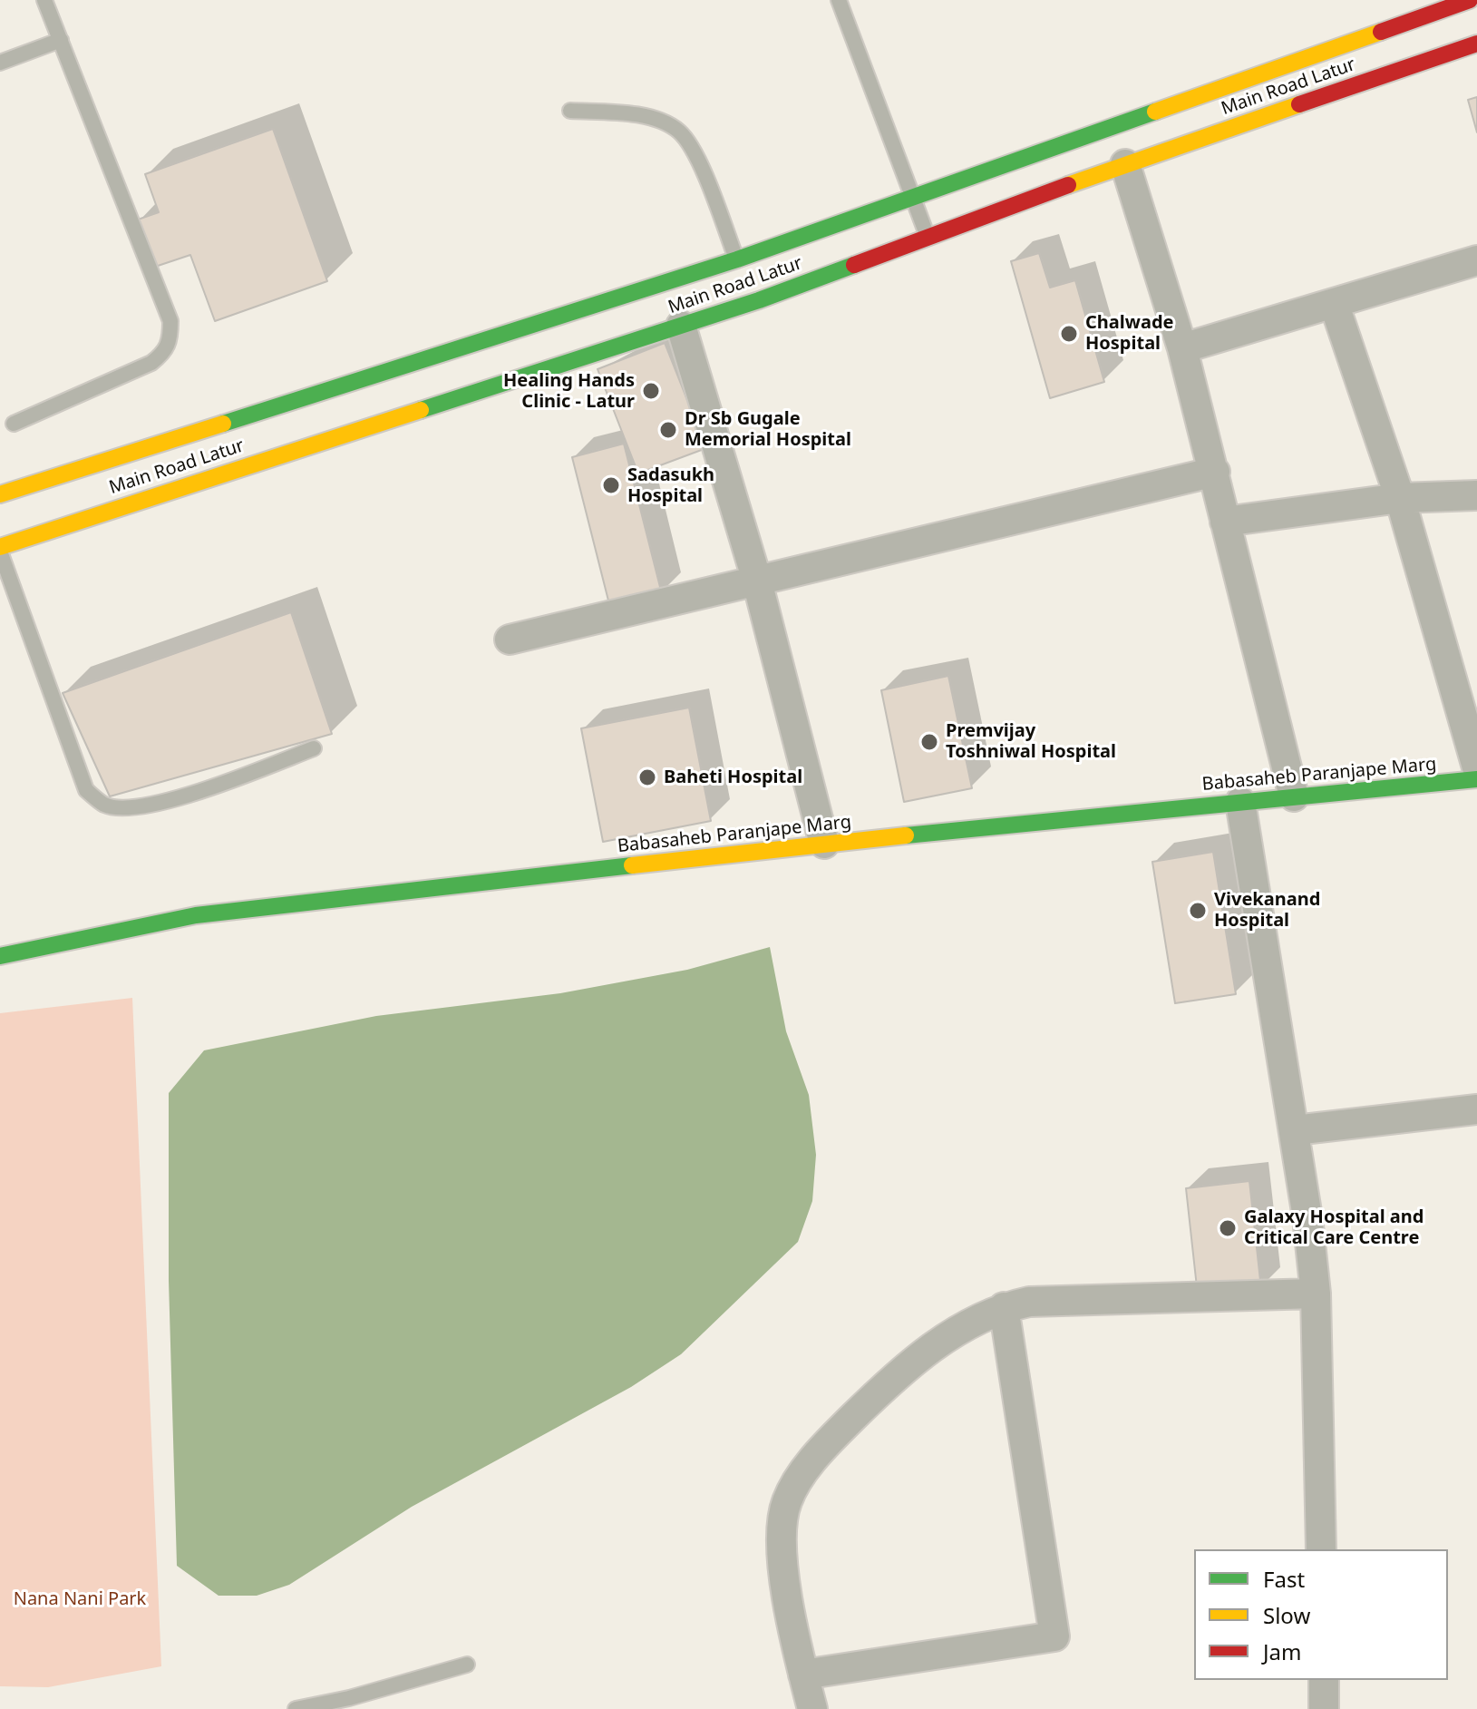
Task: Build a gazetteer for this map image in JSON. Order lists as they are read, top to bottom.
{
  "streets": {
    "main road": ["Main Road Latur", "Babasaheb Paranjape Marg"]
  },
  "parks": ["Nana Nani Park"],
  "places": [
    "Chalwade Hospital",
    "Healing Hands Clinic - Latur",
    "Dr Sb Gugale Memorial Hospital",
    "Sadasukh Hospital",
    "Premvijay Toshniwal Hospital",
    "Baheti Hospital",
    "Vivekanand Hospital",
    "Galaxy Hospital and Critical Care Centre"
  ],
  "legend": ["Fast", "Slow", "Jam"]
}
